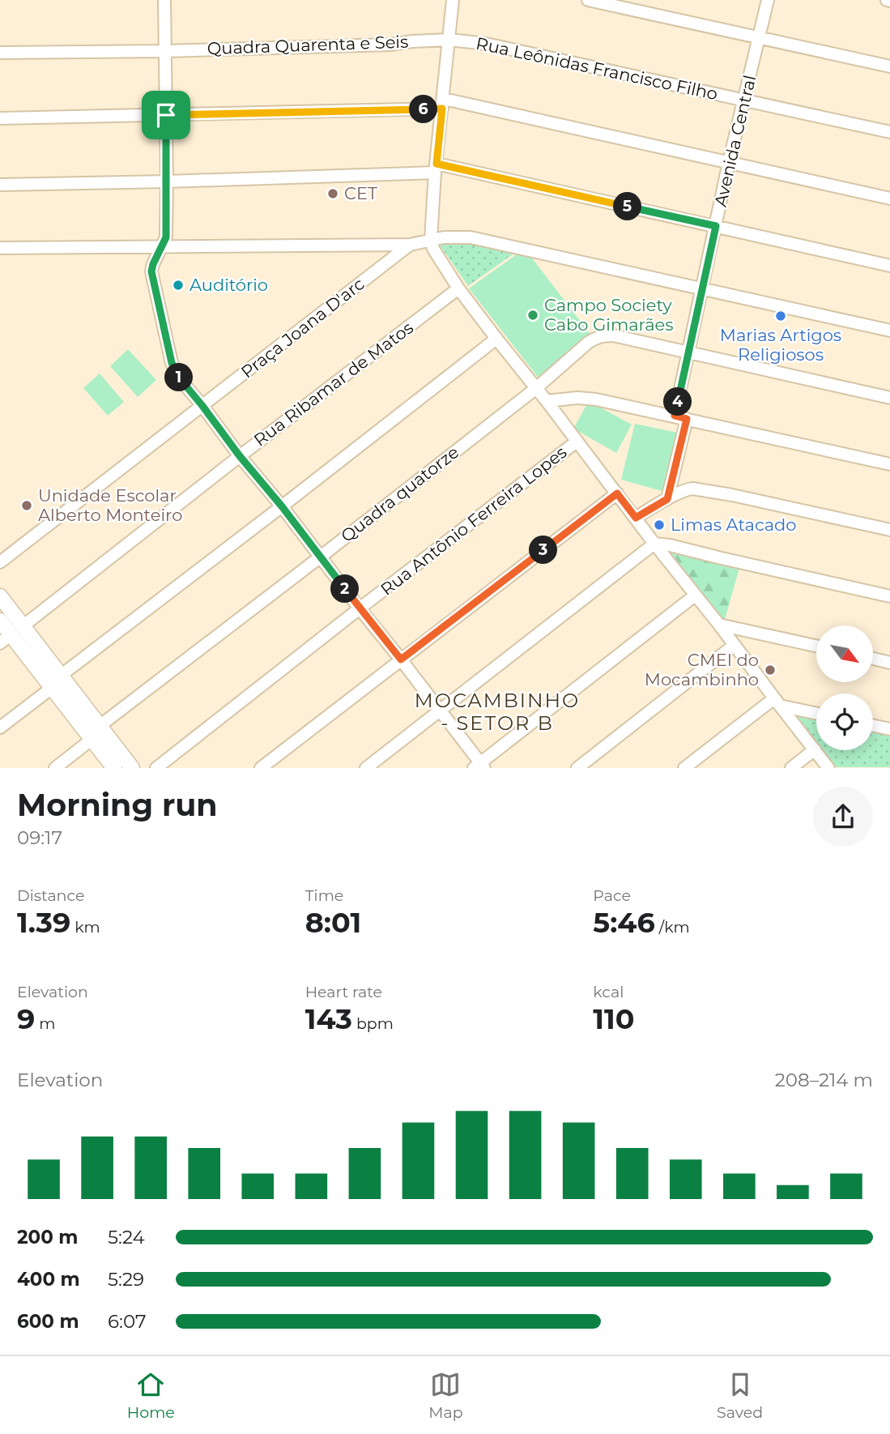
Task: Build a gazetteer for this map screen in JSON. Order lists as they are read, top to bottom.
{
  "streets": {
    "street": [
      "Quadra Quarenta e Seis",
      "Rua Leônidas Francisco Filho",
      "Avenida Central",
      "Praça Joana D'arc",
      "Rua Ribamar de Matos",
      "Quadra quatorze",
      "Rua Antônio Ferreira Lopes"
    ]
  },
  "crossings": [
    ["Quadra Quarenta e Seis", "Rua Leônidas Francisco Filho"],
    ["Rua Leônidas Francisco Filho", "Avenida Central"],
    ["Avenida Central", "Quadra quatorze"]
  ],
  "districts": ["MOCAMBINHO - SETOR B"],
  "places": [
    "CET",
    "Auditório",
    "Campo Society Cabo Gimarães",
    "Marias Artigos Religiosos",
    "Unidade Escolar Alberto Monteiro",
    "Limas Atacado",
    "CMEI do Mocambinho"
  ],
  "north": "bottom right",
  "page": {
    "pins": [
      "6",
      "5",
      "1",
      "4",
      "3",
      "2"
    ],
    "heading": ["Morning run", "09:17"],
    "stats": [
      ["Distance", "1.39 km"],
      ["Time", "8:01"],
      ["Pace", "5:46 /km"],
      ["Elevation", "9 m"],
      ["Heart rate", "143 bpm"],
      ["kcal", "110"]
    ],
    "chart": ["Elevation", "208–214 m"],
    "list": [
      {
        "name": "200 m",
        "note": "5:24"
      },
      {
        "name": "400 m",
        "note": "5:29"
      },
      {
        "name": "600 m",
        "note": "6:07"
      }
    ],
    "tabs": ["Home", "Map", "Saved"]
  }
}
